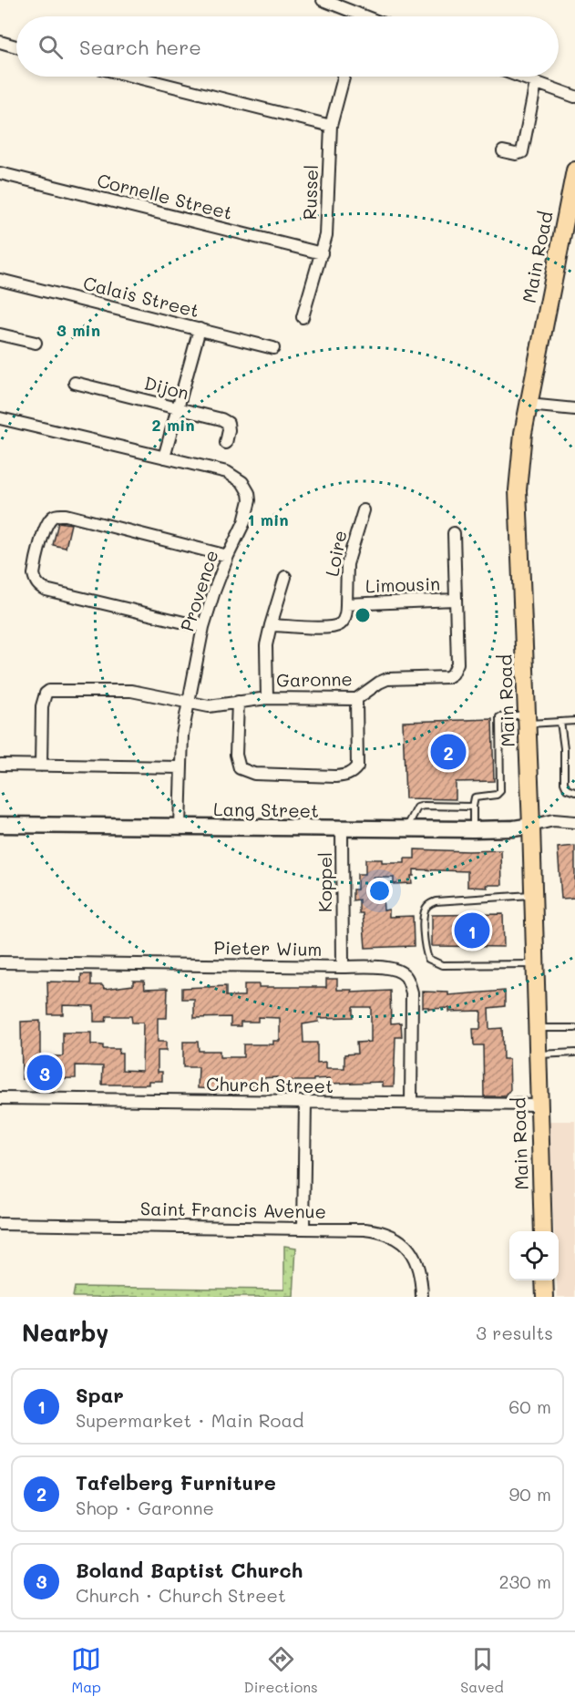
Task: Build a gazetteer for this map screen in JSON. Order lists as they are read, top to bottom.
{
  "streets": {
    "main road": ["Main Road"],
    "street": [
      "Russel",
      "Cornelle Street",
      "Calais Street",
      "Dijon",
      "Loire",
      "Limousin",
      "Provence",
      "Garonne",
      "Lang Street",
      "Koppel",
      "Pieter Wium",
      "Church Street",
      "Saint Francis Avenue"
    ]
  },
  "crossings": [
    ["Russel", "Cornelle Street"],
    ["Main Road", "Lang Street"],
    ["Main Road", "Church Street"],
    ["Loire", "Limousin"],
    ["Limousin", "Garonne"],
    ["Provence", "Garonne"],
    ["Lang Street", "Koppel"],
    ["Koppel", "Pieter Wium"],
    ["Pieter Wium", "Church Street"]
  ],
  "page": {
    "search": "Search here",
    "pins": ["2", "1", "3"],
    "heading": ["Nearby", "3 results"],
    "list": [
      {
        "mark": "1",
        "name": "Spar",
        "note": "Supermarket · Main Road",
        "value": "60 m"
      },
      {
        "mark": "2",
        "name": "Tafelberg Furniture",
        "note": "Shop · Garonne",
        "value": "90 m"
      },
      {
        "mark": "3",
        "name": "Boland Baptist Church",
        "note": "Church · Church Street",
        "value": "230 m"
      }
    ],
    "nav": ["Map", "Directions", "Saved"]
  },
  "rings": ["3 min", "2 min", "1 min"]
}
